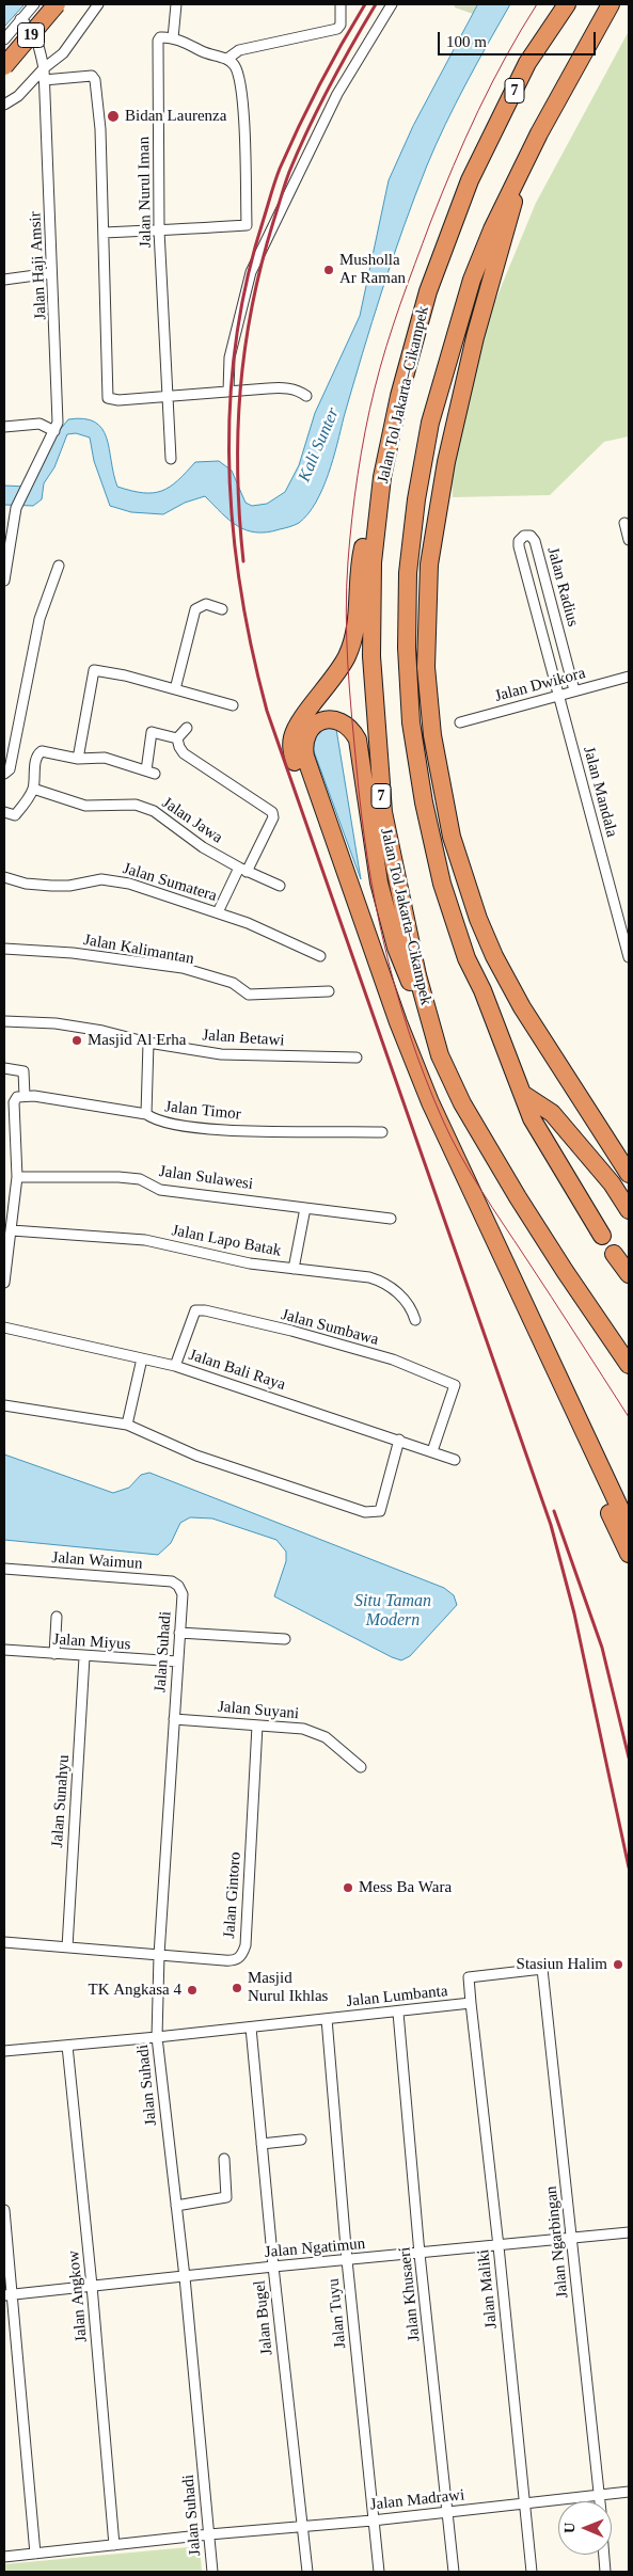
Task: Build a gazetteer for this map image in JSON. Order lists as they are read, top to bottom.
{
  "streets": {
    "highway": ["19", "7", "Jalan Tol Jakarta–Cikampek"],
    "street": [
      "Jalan Nurul Iman",
      "Jalan Haji Amsir",
      "Jalan Radius",
      "Jalan Dwikora",
      "Jalan Mandala",
      "Jalan Jawa",
      "Jalan Sumatera",
      "Jalan Kalimantan",
      "Jalan Betawi",
      "Jalan Timor",
      "Jalan Sulawesi",
      "Jalan Lapo Batak",
      "Jalan Sumbawa",
      "Jalan Bali Raya",
      "Jalan Waimun",
      "Jalan Miyus",
      "Jalan Suhadi",
      "Jalan Suyani",
      "Jalan Sunahyu",
      "Jalan Gintoro",
      "Jalan Lumbanta",
      "Jalan Ngarbingan",
      "Jalan Ngatimun",
      "Jalan Maliki",
      "Jalan Khusaeri",
      "Jalan Angkow",
      "Jalan Tuyu",
      "Jalan Bugel",
      "Jalan Madrawi"
    ]
  },
  "crossings": [
    ["Jalan Radius", "Jalan Dwikora"],
    ["Jalan Radius", "Jalan Mandala"],
    ["Jalan Dwikora", "Jalan Mandala"],
    ["Jalan Sumbawa", "Jalan Bali Raya"],
    ["Jalan Waimun", "Jalan Suhadi"],
    ["Jalan Miyus", "Jalan Suhadi"],
    ["Jalan Miyus", "Jalan Sunahyu"],
    ["Jalan Suhadi", "Jalan Suyani"],
    ["Jalan Suhadi", "Jalan Gintoro"],
    ["Jalan Suhadi", "Jalan Lumbanta"],
    ["Jalan Suhadi", "Jalan Ngatimun"],
    ["Jalan Suhadi", "Jalan Madrawi"],
    ["Jalan Suyani", "Jalan Gintoro"],
    ["Jalan Sunahyu", "Jalan Gintoro"],
    ["Jalan Lumbanta", "Jalan Ngarbingan"],
    ["Jalan Lumbanta", "Jalan Maliki"],
    ["Jalan Lumbanta", "Jalan Khusaeri"],
    ["Jalan Lumbanta", "Jalan Angkow"],
    ["Jalan Lumbanta", "Jalan Tuyu"],
    ["Jalan Lumbanta", "Jalan Bugel"],
    ["Jalan Ngarbingan", "Jalan Ngatimun"],
    ["Jalan Ngarbingan", "Jalan Madrawi"],
    ["Jalan Ngatimun", "Jalan Maliki"],
    ["Jalan Ngatimun", "Jalan Khusaeri"],
    ["Jalan Ngatimun", "Jalan Angkow"],
    ["Jalan Ngatimun", "Jalan Tuyu"],
    ["Jalan Ngatimun", "Jalan Bugel"],
    ["Jalan Maliki", "Jalan Madrawi"],
    ["Jalan Khusaeri", "Jalan Madrawi"],
    ["Jalan Angkow", "Jalan Madrawi"],
    ["Jalan Tuyu", "Jalan Madrawi"],
    ["Jalan Bugel", "Jalan Madrawi"]
  ],
  "water": ["Kali Sunter", "Situ Taman Modern"],
  "places": [
    "Bidan Laurenza",
    "Musholla Ar Raman",
    "Masjid Al Erha",
    "Mess Ba Wara",
    "Stasiun Halim",
    "Masjid Nurul Ikhlas",
    "TK Angkasa 4"
  ],
  "scale_bar": "100 m",
  "north": "left"
}
